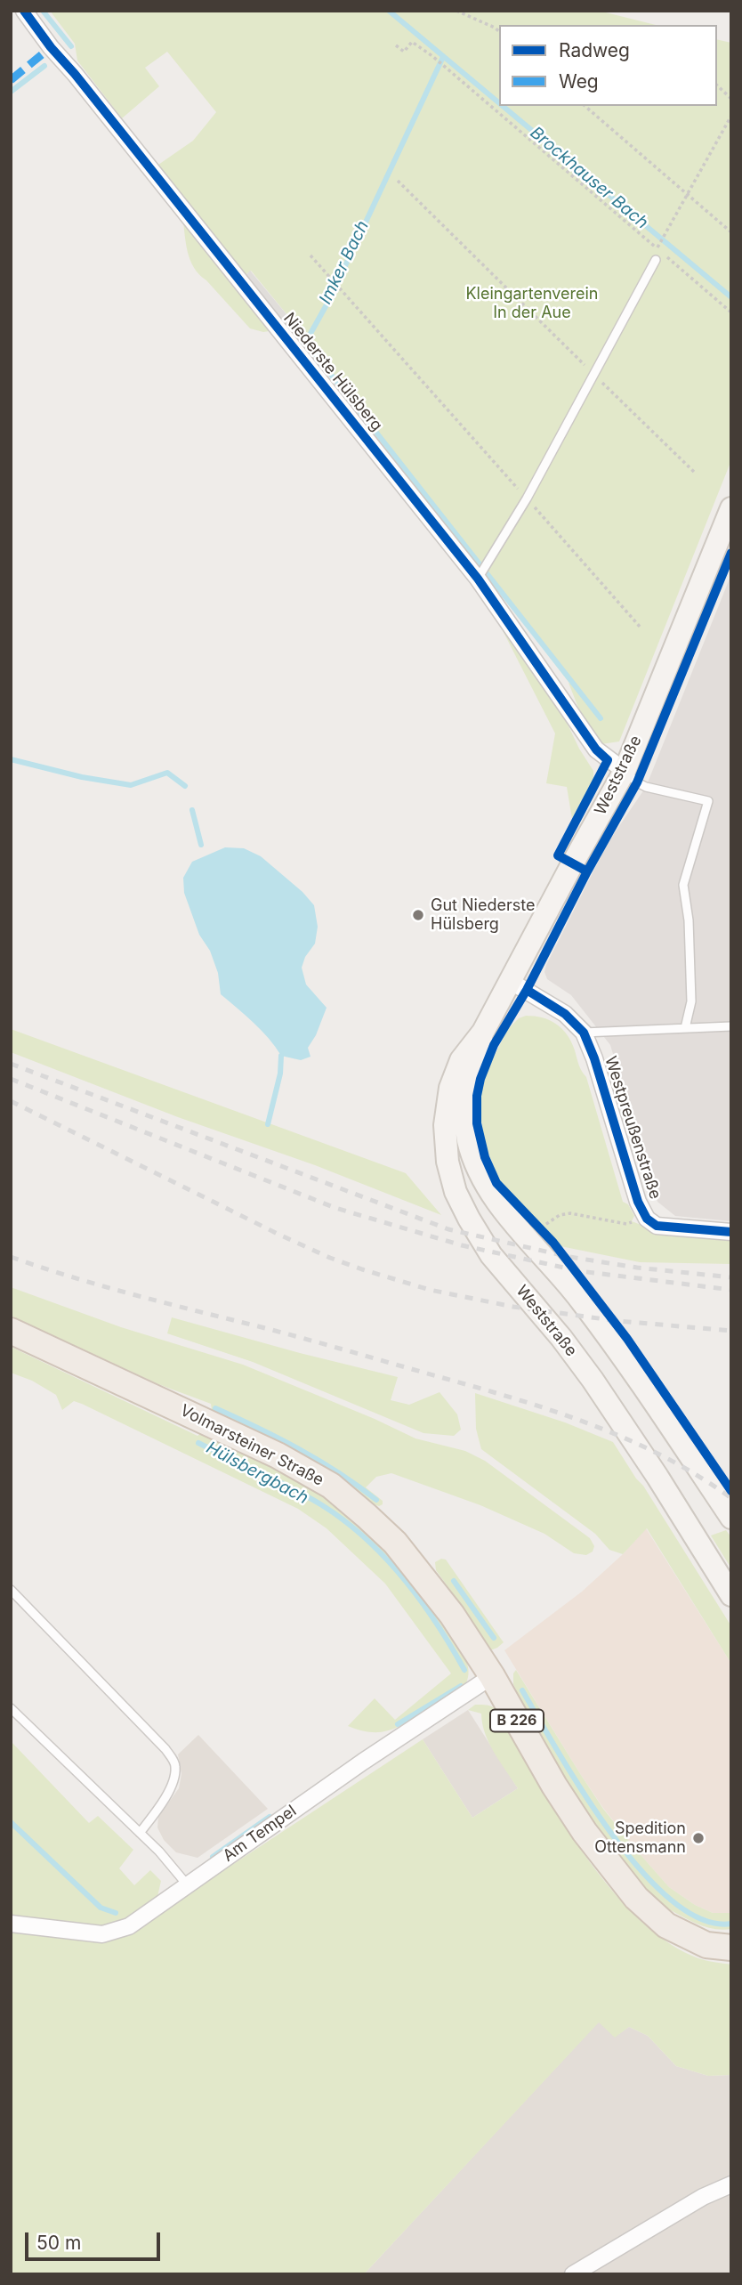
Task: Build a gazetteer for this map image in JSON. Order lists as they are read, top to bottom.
{
  "streets": {
    "main road": ["Volmarsteiner Straße", "B 226"],
    "street": [
      "Niederste Hülsberg",
      "Weststraße",
      "Westpreußenstraße",
      "Am Tempel"
    ]
  },
  "crossings": [
    ["Niederste Hülsberg", "Weststraße"],
    ["Weststraße", "Westpreußenstraße"],
    ["Volmarsteiner Straße", "Am Tempel"]
  ],
  "water": ["Brockhauser Bach", "Imker Bach", "Hülsbergbach"],
  "parks": ["Kleingartenverein In der Aue"],
  "places": ["Gut Niederste Hülsberg", "Spedition Ottensmann"],
  "legend": ["Radweg", "Weg"],
  "scale_bar": "50 m"
}
